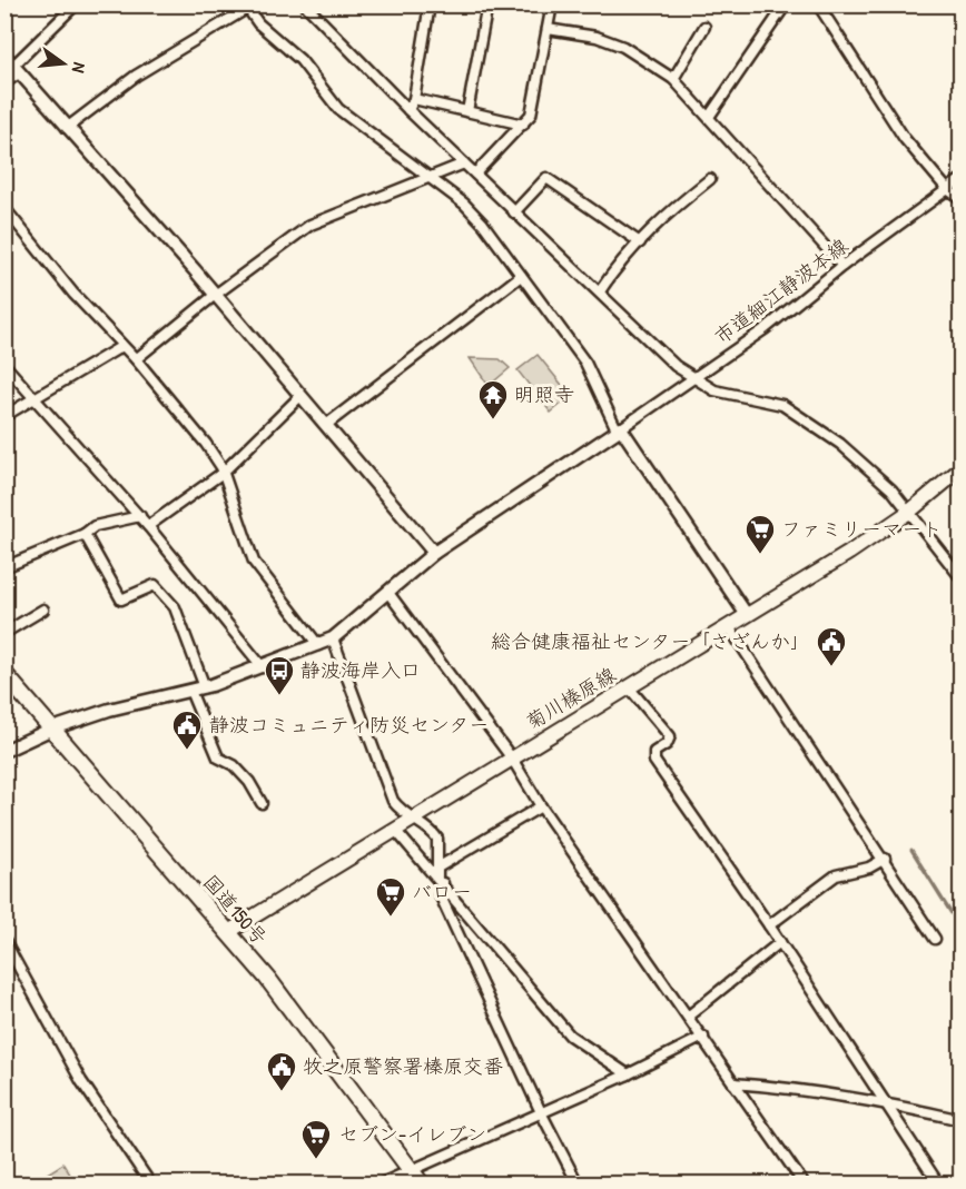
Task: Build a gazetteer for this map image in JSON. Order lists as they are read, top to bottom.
{
  "streets": {
    "highway": ["国道150号"],
    "main road": ["菊川榛原線"],
    "street": ["市道細江静波本線"]
  },
  "crossings": [
    ["菊川榛原線", "国道150号"]
  ],
  "places": {
    "temple": ["明照寺"],
    "supermarket": ["ファミリーマート", "バロー", "セブン-イレブン"],
    "public building": ["総合健康福祉センター「さざんか」", "静波コミュニティ防災センター", "牧之原警察署榛原交番"],
    "bus stop": ["静波海岸入口"]
  },
  "north": "right"
}
